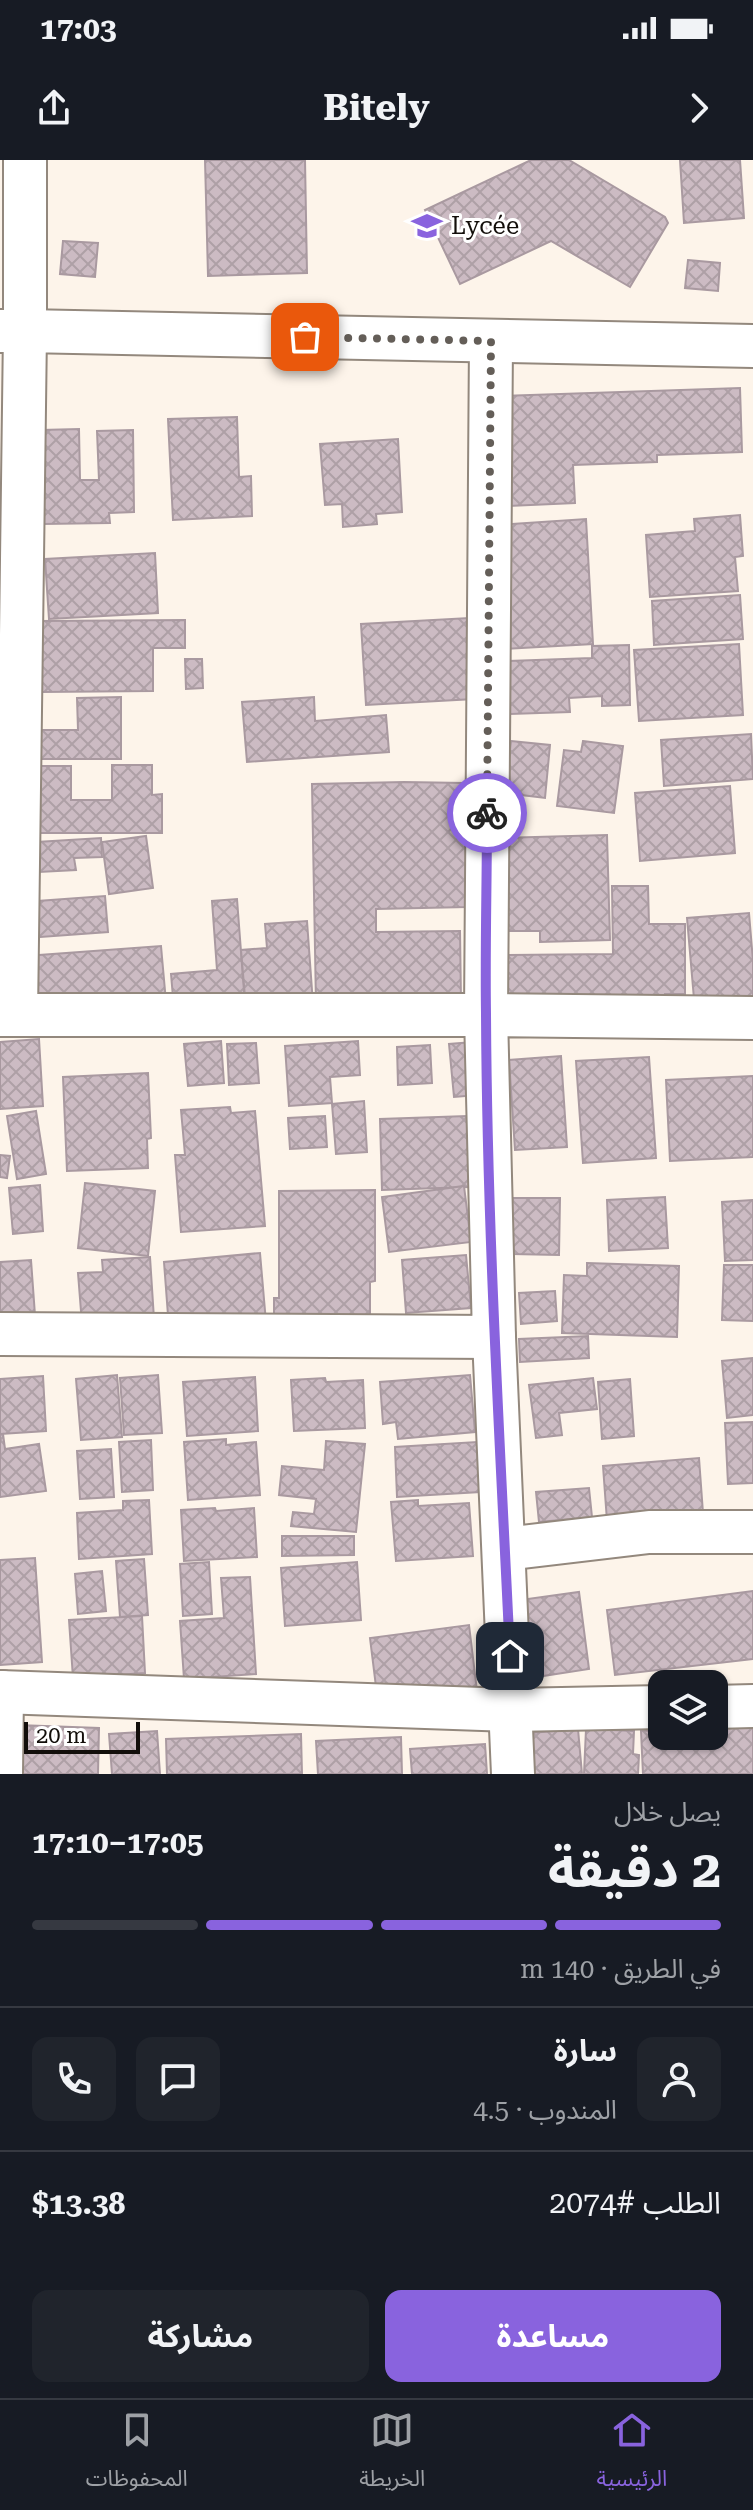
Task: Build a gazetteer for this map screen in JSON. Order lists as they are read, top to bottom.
{
  "places": {
    "school or university": ["Lycée"]
  },
  "scale_bar": "20 m",
  "page": {
    "status": "17:03",
    "header": "Bitely",
    "scale": "20 m",
    "heading": ["2 دقيقة", "يصل خلال", "17:05–17:10"],
    "panel": [
      "سارة",
      "المندوب · 4.5",
      "الطلب #2074",
      "$13.38"
    ],
    "bar": "في الطريق · 140 m",
    "buttons": ["مساعدة", "مشاركة"],
    "tabs": ["الرئيسية", "الخريطة", "المحفوظات"]
  }
}
